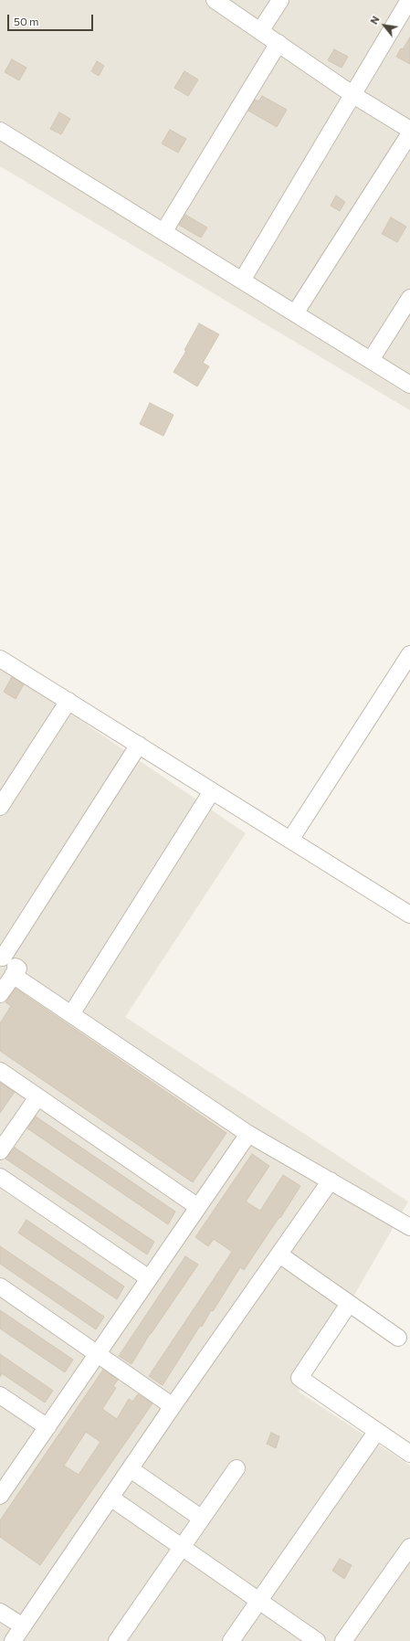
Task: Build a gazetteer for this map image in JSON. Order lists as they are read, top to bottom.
{
  "scale_bar": "50 m",
  "north": "top left"
}
